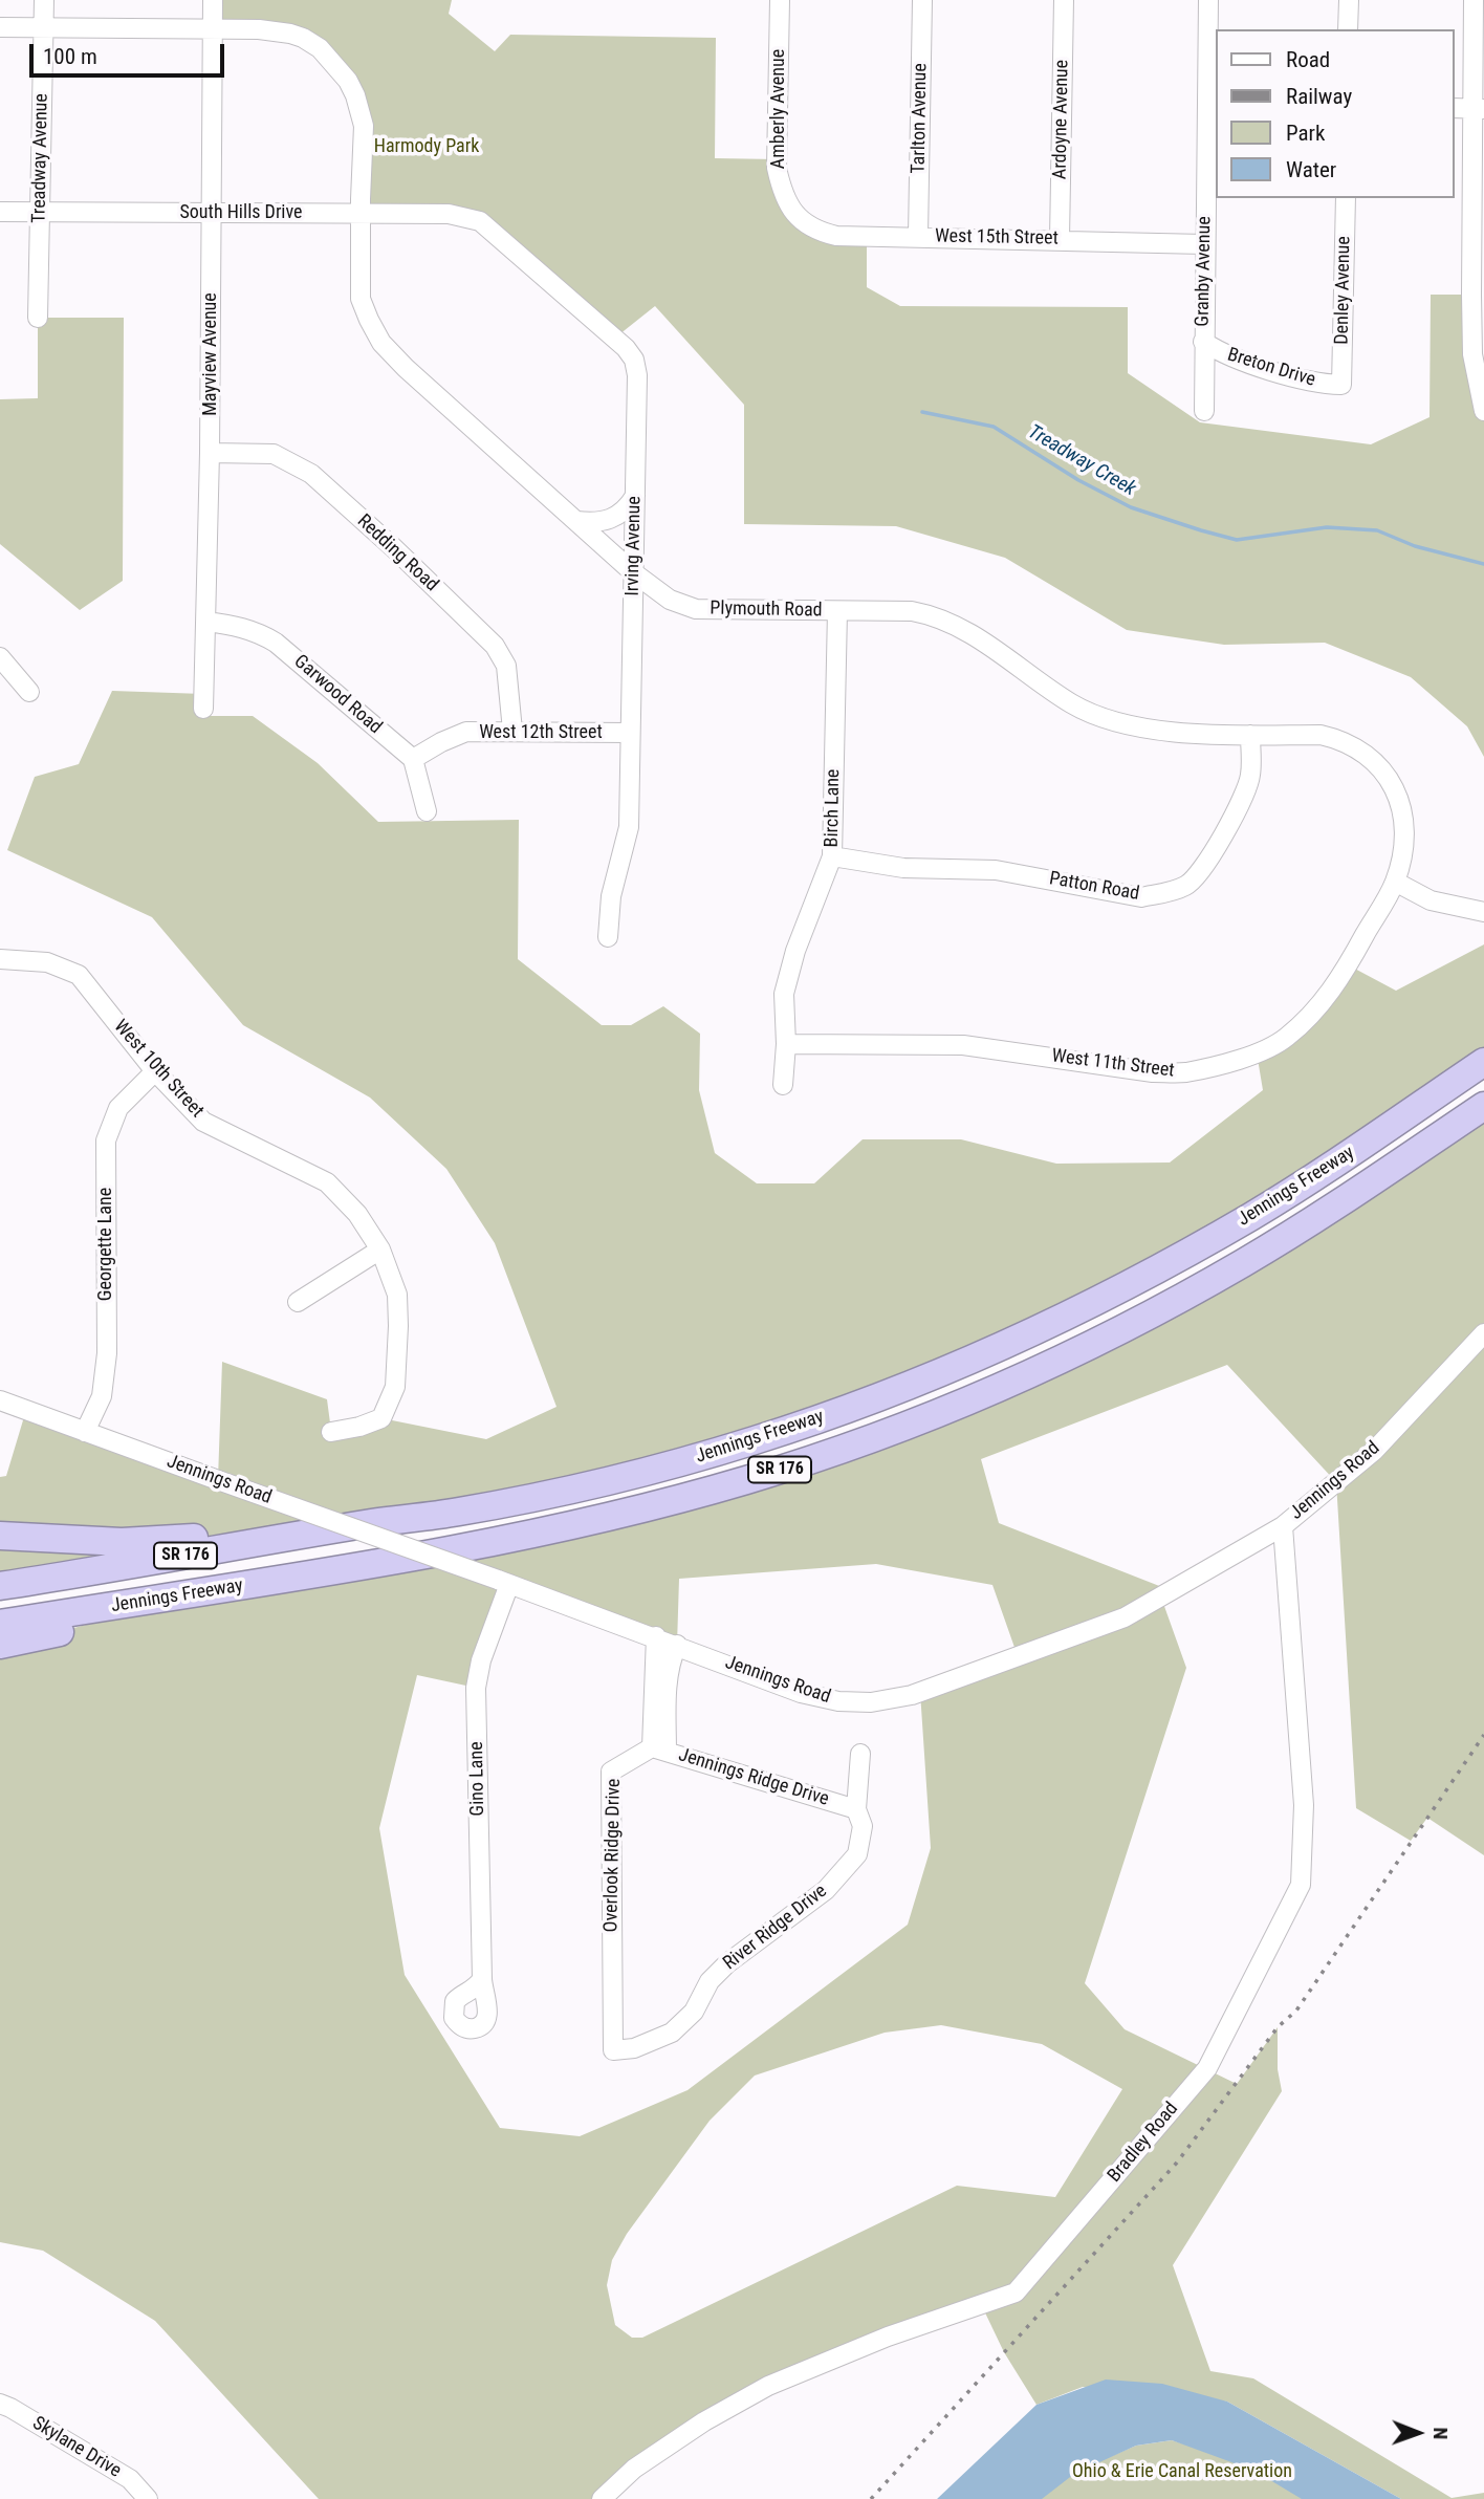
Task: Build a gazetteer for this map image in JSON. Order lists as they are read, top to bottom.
{
  "streets": {
    "highway": ["Jennings Freeway", "SR 176"],
    "street": [
      "Amberly Avenue",
      "Tarlton Avenue",
      "Ardoyne Avenue",
      "Treadway Avenue",
      "South Hills Drive",
      "West 15th Street",
      "Granby Avenue",
      "Denley Avenue",
      "Mayview Avenue",
      "Breton Drive",
      "Irving Avenue",
      "Redding Road",
      "Plymouth Road",
      "Garwood Road",
      "West 12th Street",
      "Birch Lane",
      "Patton Road",
      "West 11th Street",
      "West 10th Street",
      "Georgette Lane",
      "Jennings Road",
      "Jennings Ridge Drive",
      "Gino Lane",
      "Overlook Ridge Drive",
      "River Ridge Drive",
      "Bradley Road",
      "Skylane Drive"
    ]
  },
  "crossings": [
    ["Amberly Avenue", "West 15th Street"],
    ["Tarlton Avenue", "West 15th Street"],
    ["Ardoyne Avenue", "West 15th Street"],
    ["Treadway Avenue", "South Hills Drive"],
    ["Treadway Avenue", "Plymouth Road"],
    ["South Hills Drive", "Mayview Avenue"],
    ["South Hills Drive", "Irving Avenue"],
    ["South Hills Drive", "Plymouth Road"],
    ["West 15th Street", "Granby Avenue"],
    ["Granby Avenue", "Breton Drive"],
    ["Denley Avenue", "Breton Drive"],
    ["Mayview Avenue", "Redding Road"],
    ["Mayview Avenue", "Plymouth Road"],
    ["Mayview Avenue", "Garwood Road"],
    ["Irving Avenue", "Plymouth Road"],
    ["Irving Avenue", "West 12th Street"],
    ["Redding Road", "West 12th Street"],
    ["Plymouth Road", "Birch Lane"],
    ["Plymouth Road", "Patton Road"],
    ["Plymouth Road", "West 11th Street"],
    ["Garwood Road", "West 12th Street"],
    ["Birch Lane", "Patton Road"],
    ["Birch Lane", "West 11th Street"],
    ["West 10th Street", "Georgette Lane"],
    ["Georgette Lane", "Jennings Road"],
    ["Jennings Road", "Gino Lane"],
    ["Jennings Road", "Bradley Road"],
    ["Jennings Ridge Drive", "Overlook Ridge Drive"],
    ["Jennings Ridge Drive", "River Ridge Drive"],
    ["Overlook Ridge Drive", "River Ridge Drive"]
  ],
  "water": ["Treadway Creek"],
  "parks": ["Harmody Park", "Ohio & Erie Canal Reservation"],
  "legend": [
    "Road",
    "Railway",
    "Park",
    "Water"
  ],
  "scale_bar": "100 m",
  "north": "right"
}
